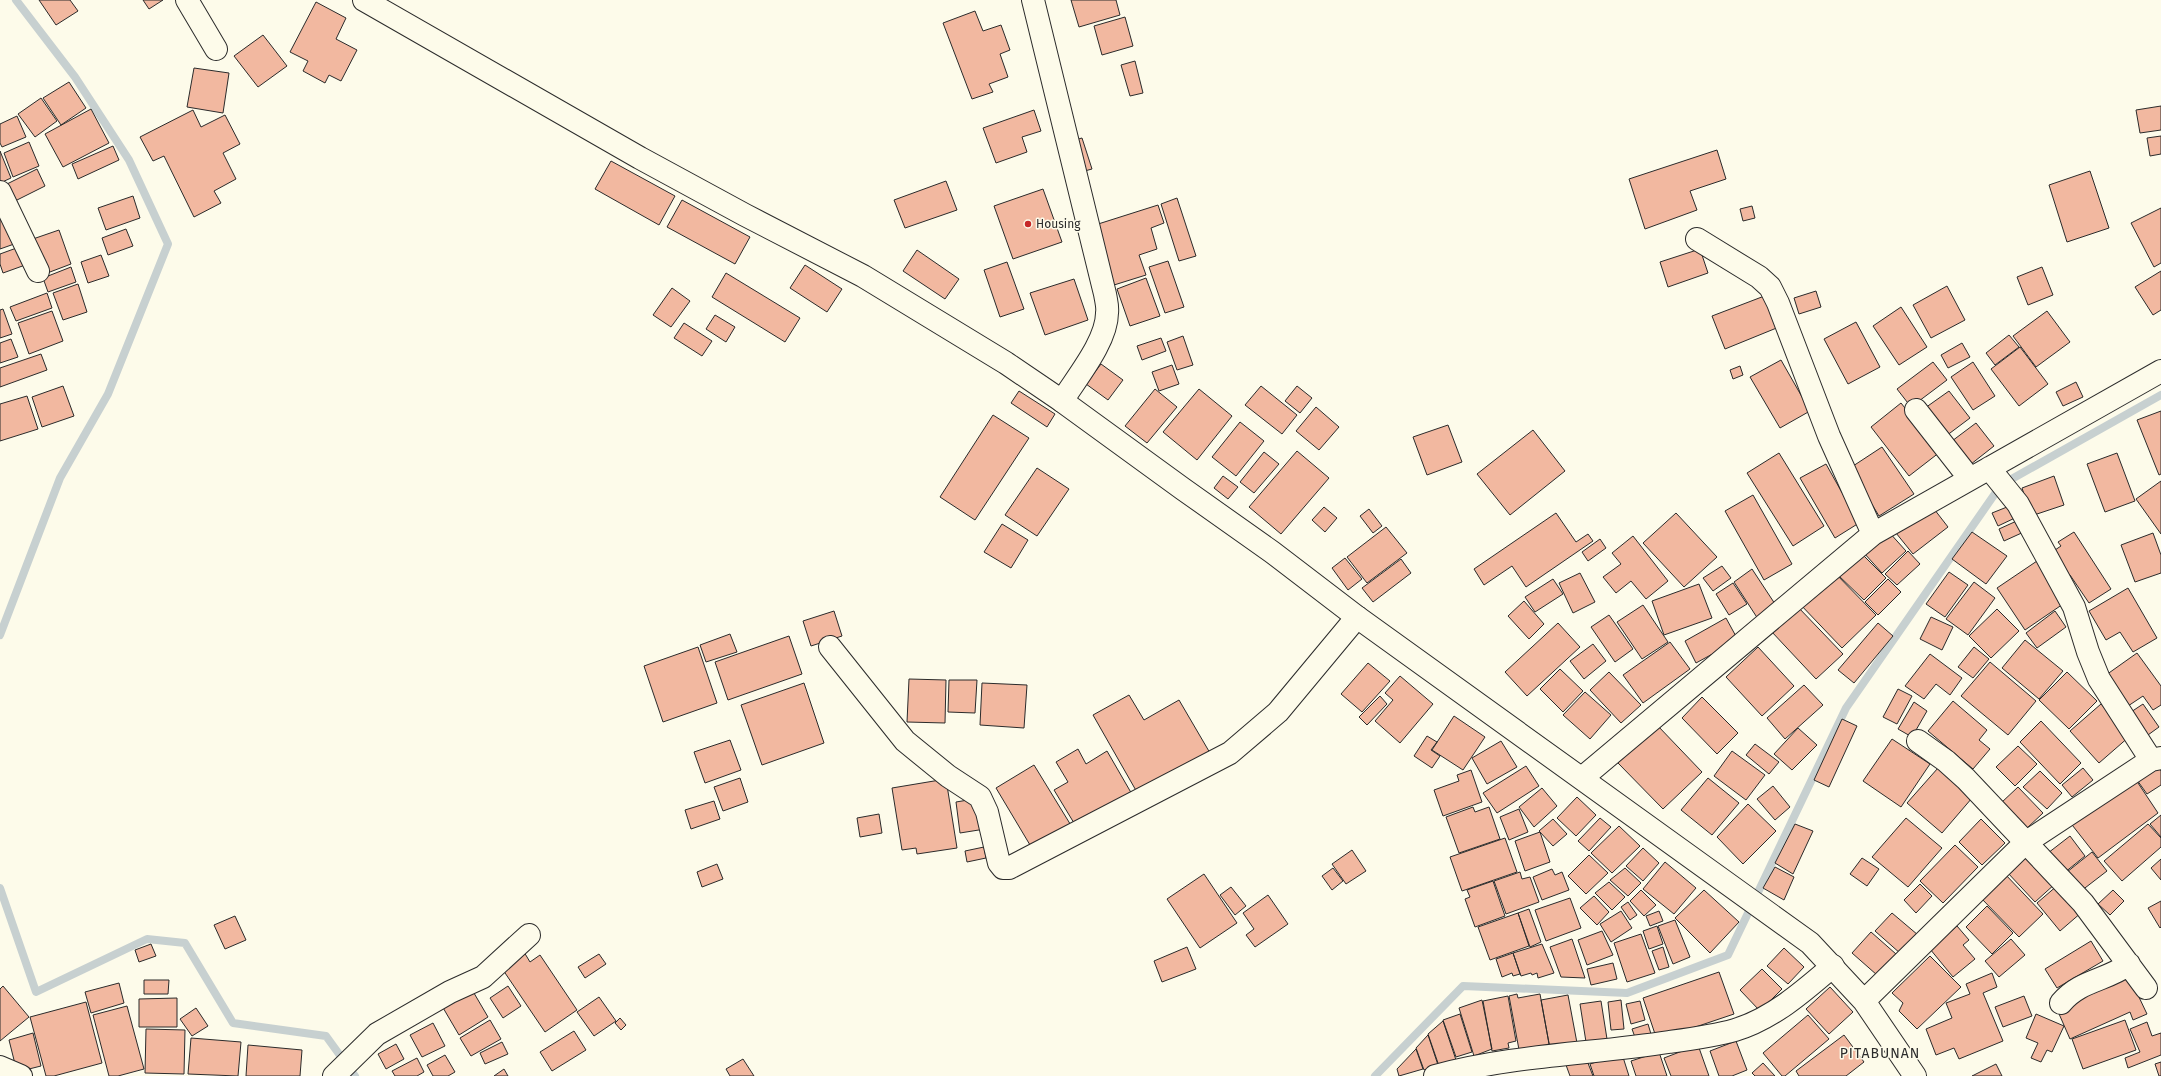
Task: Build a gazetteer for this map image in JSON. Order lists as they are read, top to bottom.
{
  "districts": ["PITABUNAN"],
  "places": ["Housing"]
}
